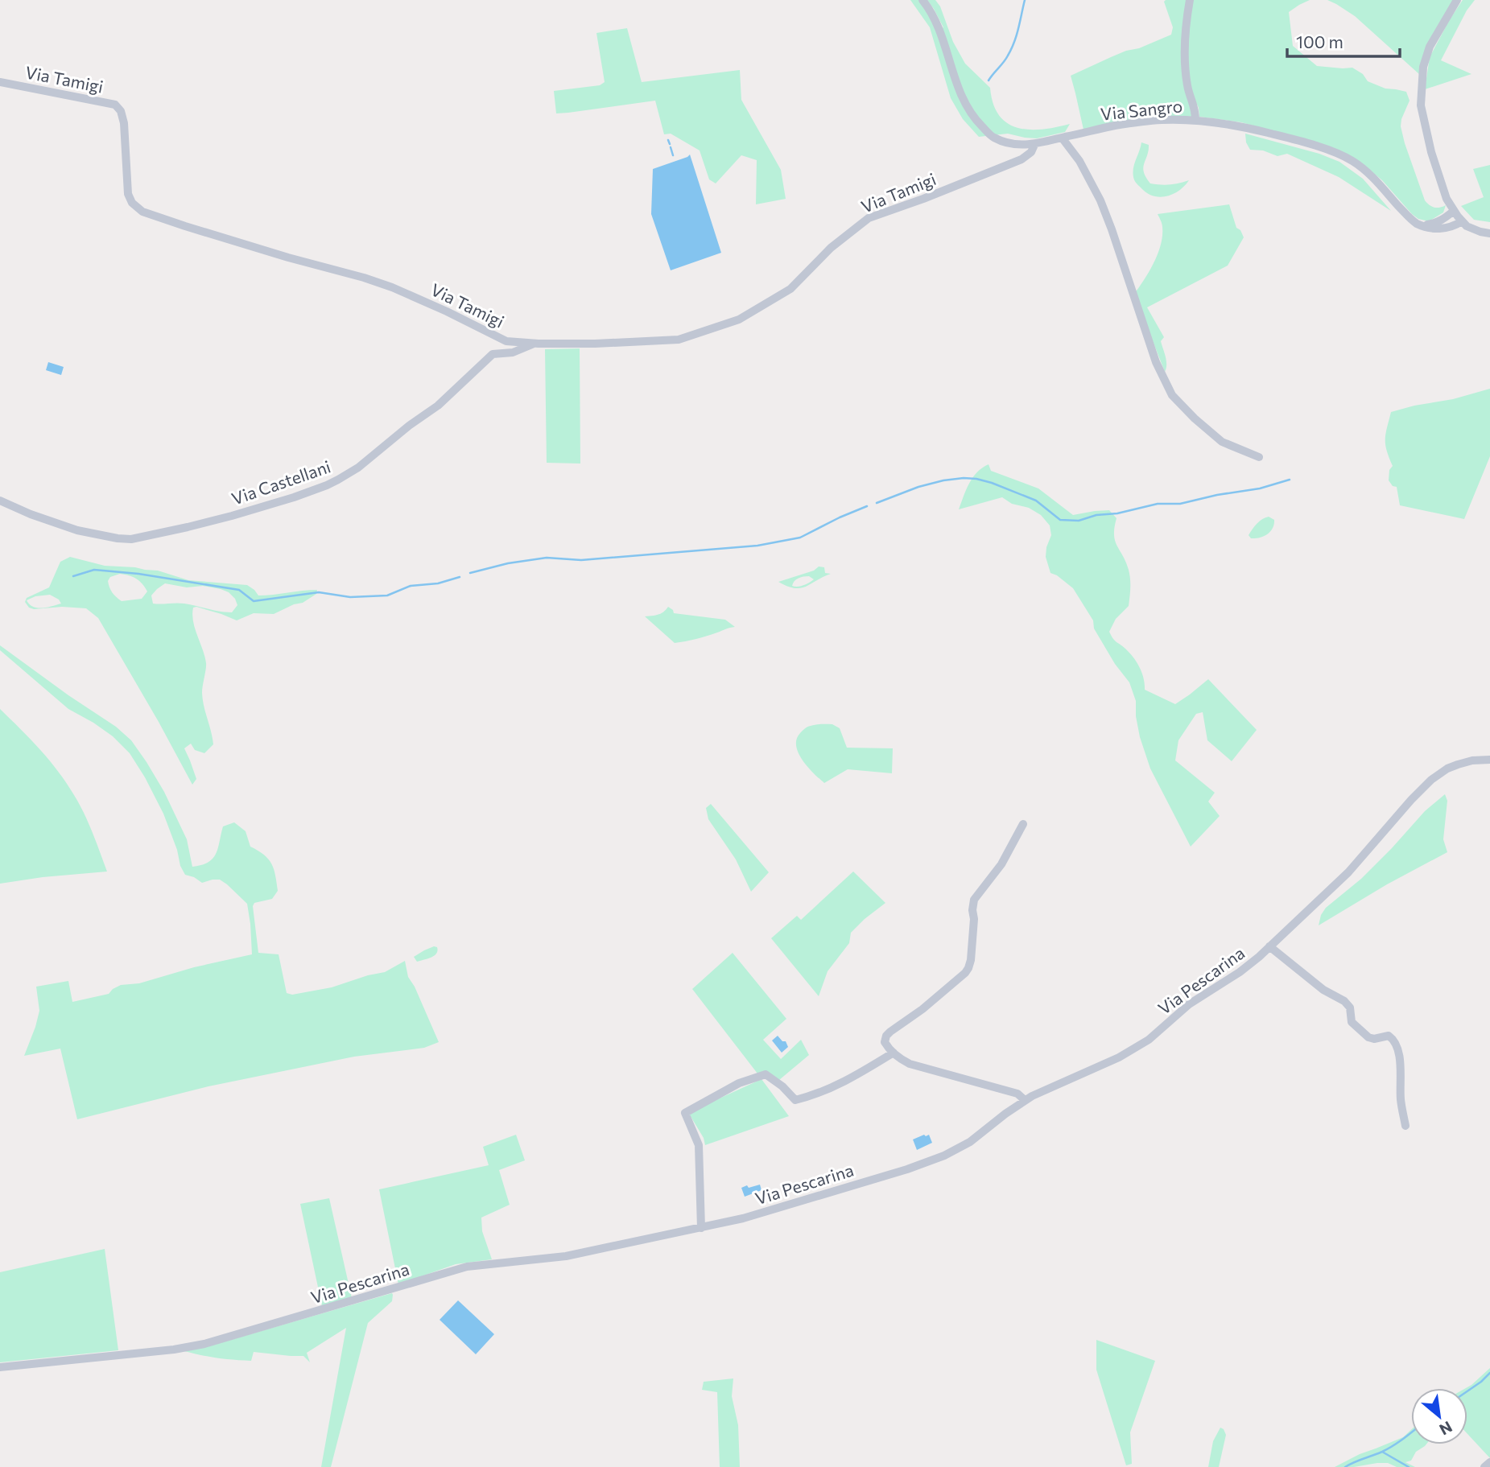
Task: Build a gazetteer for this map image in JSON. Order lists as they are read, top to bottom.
{
  "streets": {
    "street": [
      "Via Tamigi",
      "Via Sangro",
      "Via Castellani",
      "Via Pescarina"
    ]
  },
  "crossings": [
    ["Via Tamigi", "Via Sangro"],
    ["Via Tamigi", "Via Castellani"]
  ],
  "scale_bar": "100 m",
  "north": "bottom right"
}
